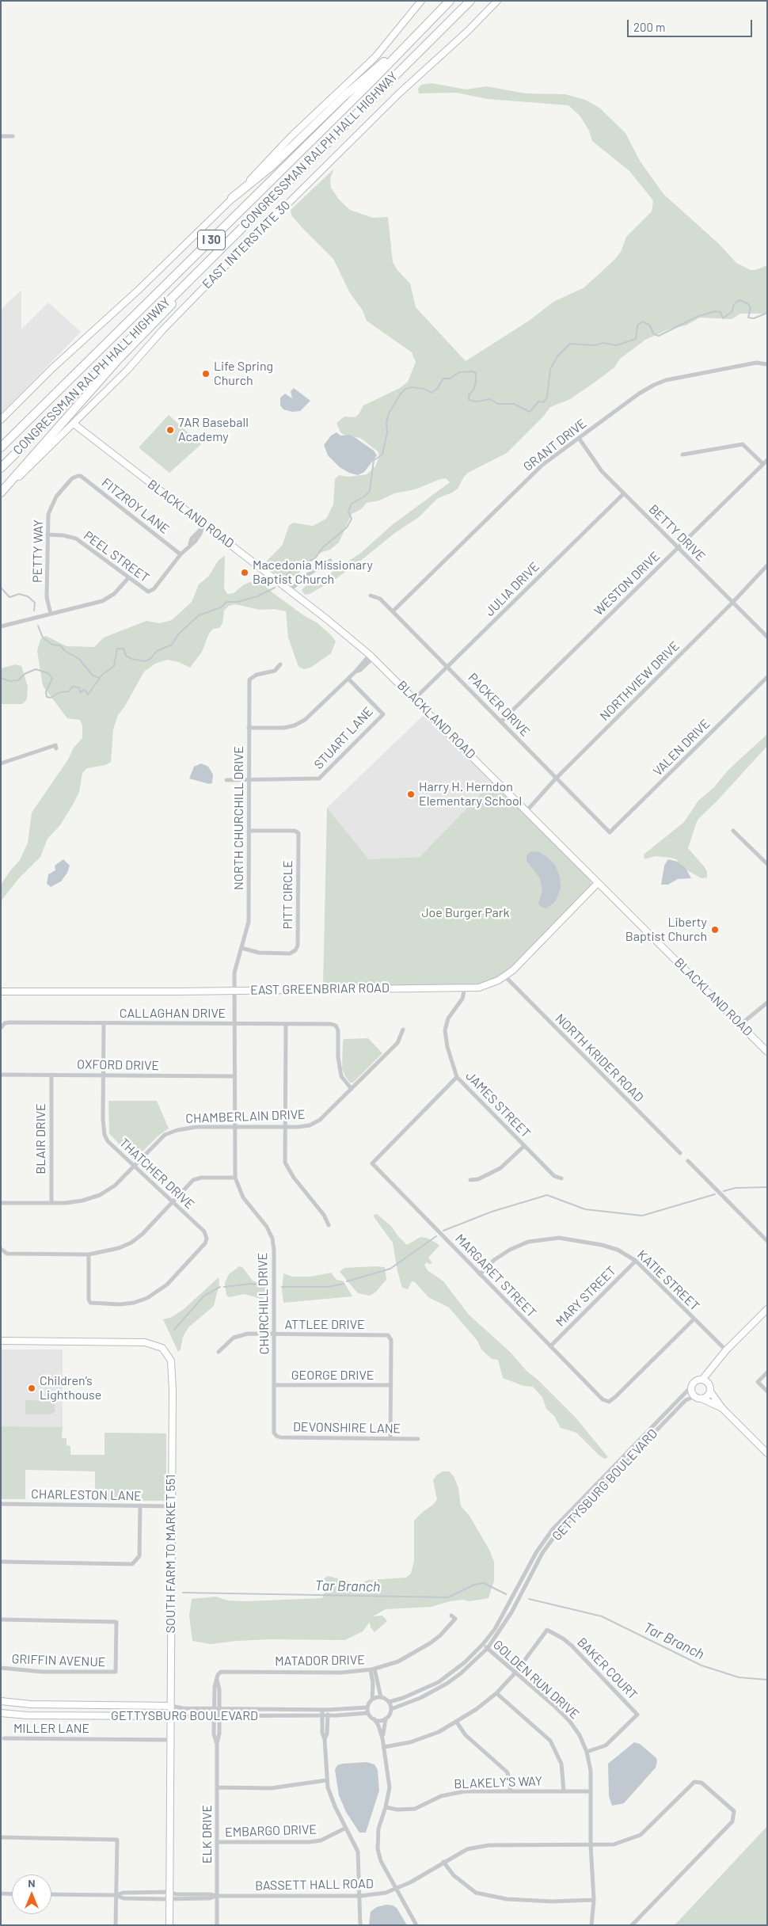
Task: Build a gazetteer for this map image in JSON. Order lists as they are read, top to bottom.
{
  "streets": {
    "highway": ["CONGRESSMAN RALPH HALL HIGHWAY", "I 30"],
    "street": [
      "EAST INTERSTATE 30",
      "GRANT DRIVE",
      "FITZROY LANE",
      "BLACKLAND ROAD",
      "BETTY DRIVE",
      "PETTY WAY",
      "PEEL STREET",
      "WESTON DRIVE",
      "JULIA DRIVE",
      "NORTHVIEW DRIVE",
      "PACKER DRIVE",
      "STUART LANE",
      "VALEN DRIVE",
      "NORTH CHURCHILL DRIVE",
      "PITT CIRCLE",
      "EAST GREENBRIAR ROAD",
      "CALLAGHAN DRIVE",
      "NORTH KRIDER ROAD",
      "OXFORD DRIVE",
      "JAMES STREET",
      "CHAMBERLAIN DRIVE",
      "BLAIR DRIVE",
      "THATCHER DRIVE",
      "MARGARET STREET",
      "KATIE STREET",
      "MARY STREET",
      "CHURCHILL DRIVE",
      "ATTLEE DRIVE",
      "GEORGE DRIVE",
      "DEVONSHIRE LANE",
      "GETTYSBURG BOULEVARD",
      "CHARLESTON LANE",
      "SOUTH FARM TO MARKET 551",
      "GRIFFIN AVENUE",
      "MATADOR DRIVE",
      "BAKER COURT",
      "GOLDEN RUN DRIVE",
      "MILLER LANE",
      "BLAKELY'S WAY",
      "EMBARGO DRIVE",
      "ELK DRIVE",
      "BASSETT HALL ROAD"
    ]
  },
  "crossings": [
    ["EAST INTERSTATE 30", "BLACKLAND ROAD"],
    ["GRANT DRIVE", "BETTY DRIVE"],
    ["GRANT DRIVE", "PACKER DRIVE"],
    ["FITZROY LANE", "PETTY WAY"],
    ["FITZROY LANE", "PEEL STREET"],
    ["BLACKLAND ROAD", "JULIA DRIVE"],
    ["BLACKLAND ROAD", "NORTHVIEW DRIVE"],
    ["BLACKLAND ROAD", "EAST GREENBRIAR ROAD"],
    ["BETTY DRIVE", "WESTON DRIVE"],
    ["BETTY DRIVE", "JULIA DRIVE"],
    ["BETTY DRIVE", "NORTHVIEW DRIVE"],
    ["PETTY WAY", "PEEL STREET"],
    ["WESTON DRIVE", "PACKER DRIVE"],
    ["JULIA DRIVE", "PACKER DRIVE"],
    ["NORTHVIEW DRIVE", "PACKER DRIVE"],
    ["PACKER DRIVE", "VALEN DRIVE"],
    ["STUART LANE", "NORTH CHURCHILL DRIVE"],
    ["NORTH CHURCHILL DRIVE", "PITT CIRCLE"],
    ["NORTH CHURCHILL DRIVE", "EAST GREENBRIAR ROAD"],
    ["NORTH CHURCHILL DRIVE", "CHURCHILL DRIVE"],
    ["EAST GREENBRIAR ROAD", "NORTH KRIDER ROAD"],
    ["EAST GREENBRIAR ROAD", "JAMES STREET"],
    ["EAST GREENBRIAR ROAD", "CHURCHILL DRIVE"],
    ["CALLAGHAN DRIVE", "CHAMBERLAIN DRIVE"],
    ["CALLAGHAN DRIVE", "THATCHER DRIVE"],
    ["CALLAGHAN DRIVE", "CHURCHILL DRIVE"],
    ["OXFORD DRIVE", "BLAIR DRIVE"],
    ["OXFORD DRIVE", "THATCHER DRIVE"],
    ["OXFORD DRIVE", "CHURCHILL DRIVE"],
    ["JAMES STREET", "MARGARET STREET"],
    ["CHAMBERLAIN DRIVE", "BLAIR DRIVE"],
    ["CHAMBERLAIN DRIVE", "THATCHER DRIVE"],
    ["CHAMBERLAIN DRIVE", "CHURCHILL DRIVE"],
    ["MARGARET STREET", "KATIE STREET"],
    ["MARGARET STREET", "MARY STREET"],
    ["KATIE STREET", "MARY STREET"],
    ["CHURCHILL DRIVE", "ATTLEE DRIVE"],
    ["CHURCHILL DRIVE", "GEORGE DRIVE"],
    ["CHURCHILL DRIVE", "DEVONSHIRE LANE"],
    ["ATTLEE DRIVE", "GEORGE DRIVE"],
    ["GETTYSBURG BOULEVARD", "SOUTH FARM TO MARKET 551"],
    ["GETTYSBURG BOULEVARD", "MATADOR DRIVE"],
    ["GETTYSBURG BOULEVARD", "GOLDEN RUN DRIVE"],
    ["GETTYSBURG BOULEVARD", "ELK DRIVE"],
    ["CHARLESTON LANE", "SOUTH FARM TO MARKET 551"],
    ["SOUTH FARM TO MARKET 551", "MILLER LANE"],
    ["SOUTH FARM TO MARKET 551", "BASSETT HALL ROAD"],
    ["MATADOR DRIVE", "ELK DRIVE"],
    ["BAKER COURT", "GOLDEN RUN DRIVE"],
    ["GOLDEN RUN DRIVE", "BLAKELY'S WAY"],
    ["GOLDEN RUN DRIVE", "BASSETT HALL ROAD"],
    ["EMBARGO DRIVE", "ELK DRIVE"],
    ["ELK DRIVE", "BASSETT HALL ROAD"]
  ],
  "water": ["Tar Branch"],
  "parks": ["Joe Burger Park"],
  "places": [
    "Life Spring Church",
    "7AR Baseball Academy",
    "Macedonia Missionary Baptist Church",
    "Harry H. Herndon Elementary School",
    "Liberty Baptist Church",
    "Children’s Lighthouse"
  ],
  "scale_bar": "200 m",
  "north": "top"
}
